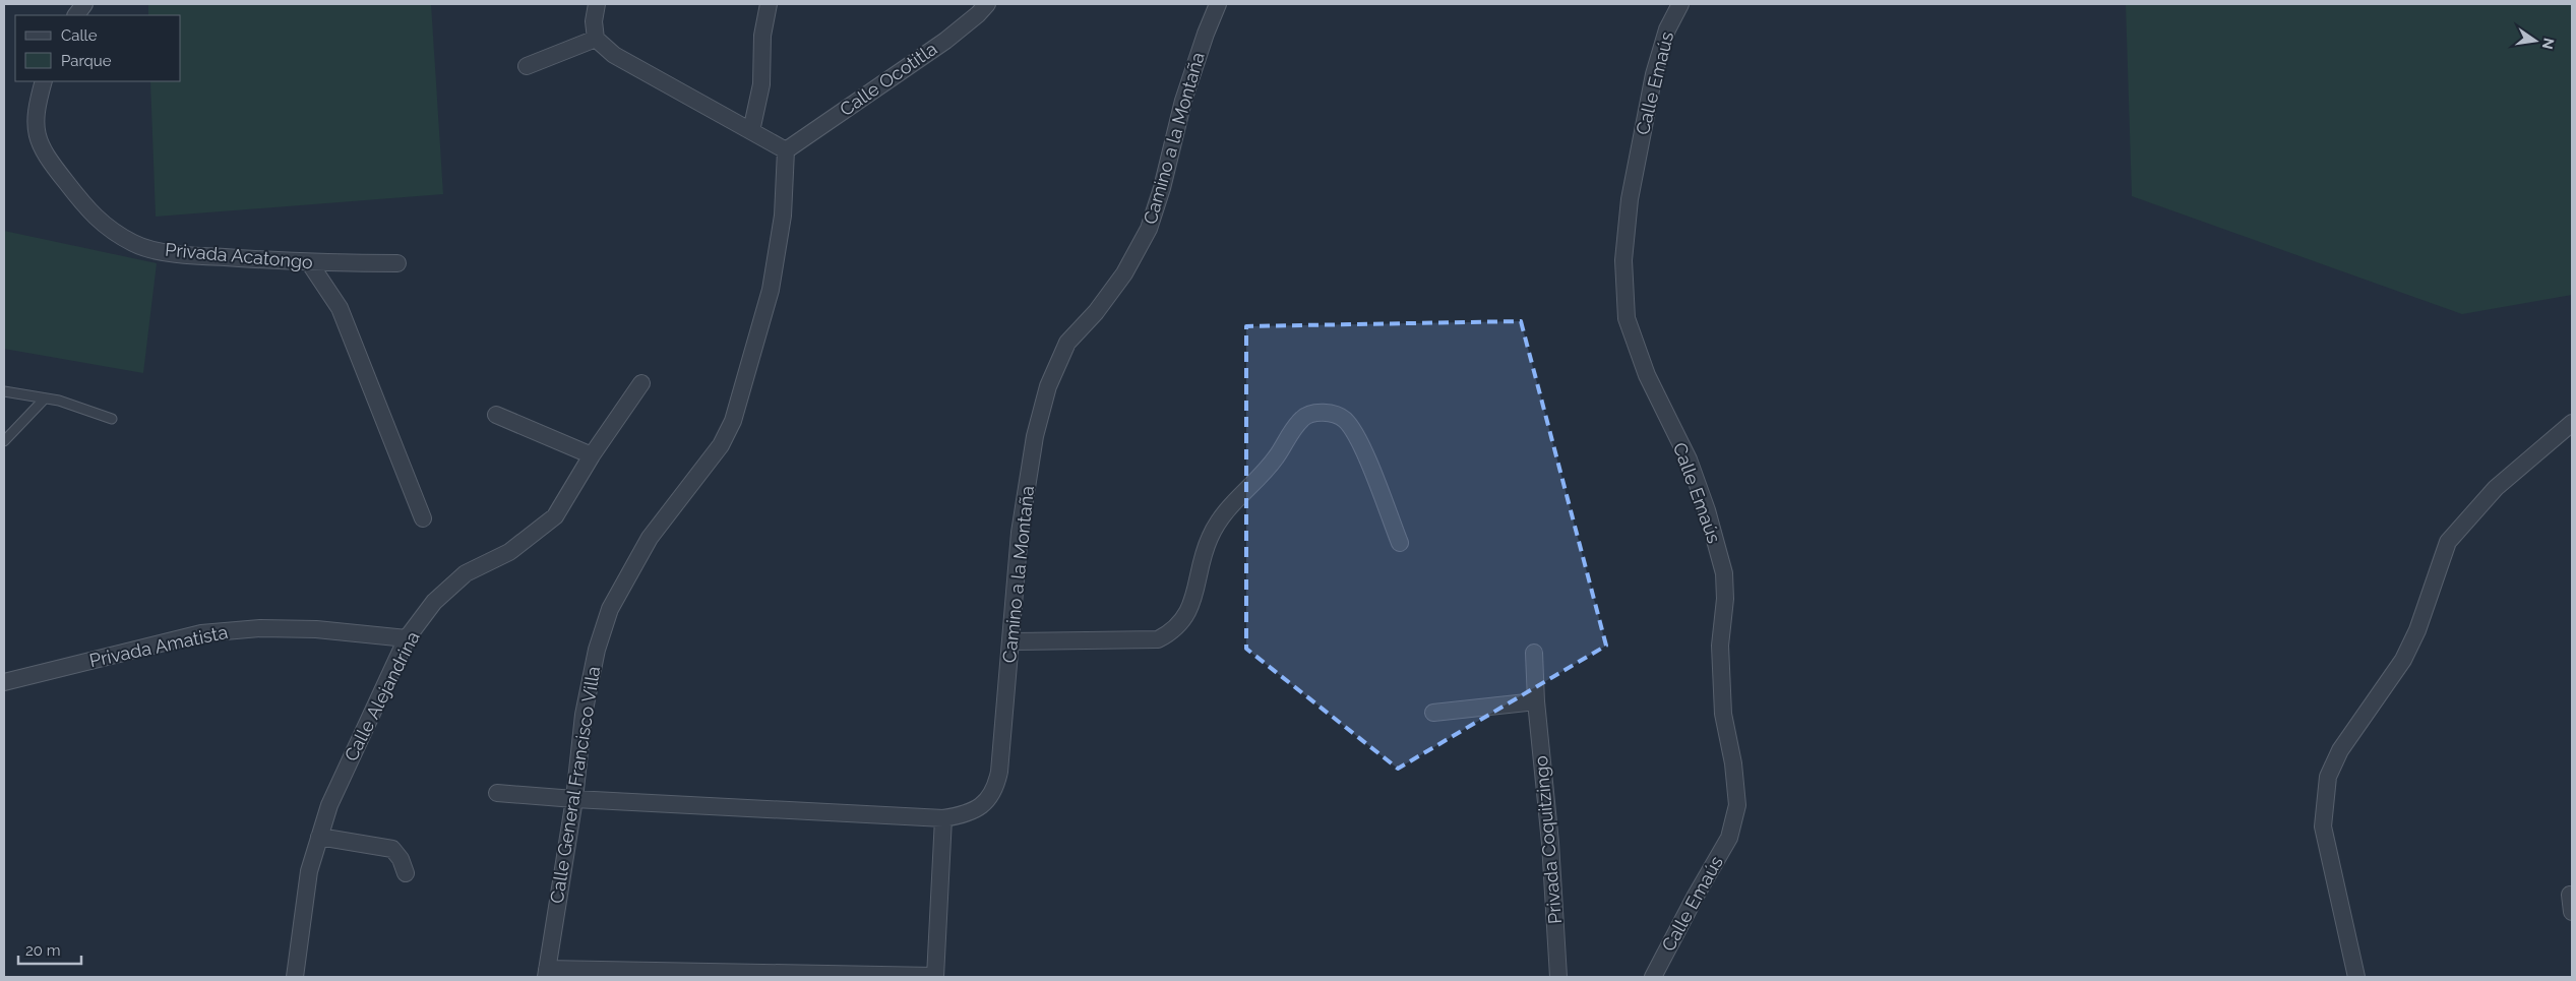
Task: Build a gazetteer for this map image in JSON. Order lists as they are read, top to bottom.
{
  "streets": {
    "street": [
      "Calle Ocotitla",
      "Calle Emaús",
      "Camino a la Montaña",
      "Privada Acatongo",
      "Privada Amatista",
      "Calle Alejandrina",
      "Calle General Francisco Villa",
      "Privada Coquitzingo"
    ]
  },
  "crossings": [
    ["Calle Ocotitla", "Calle General Francisco Villa"],
    ["Camino a la Montaña", "Calle General Francisco Villa"],
    ["Privada Amatista", "Calle Alejandrina"]
  ],
  "legend": ["Calle", "Parque"],
  "scale_bar": "20 m",
  "north": "right"
}
